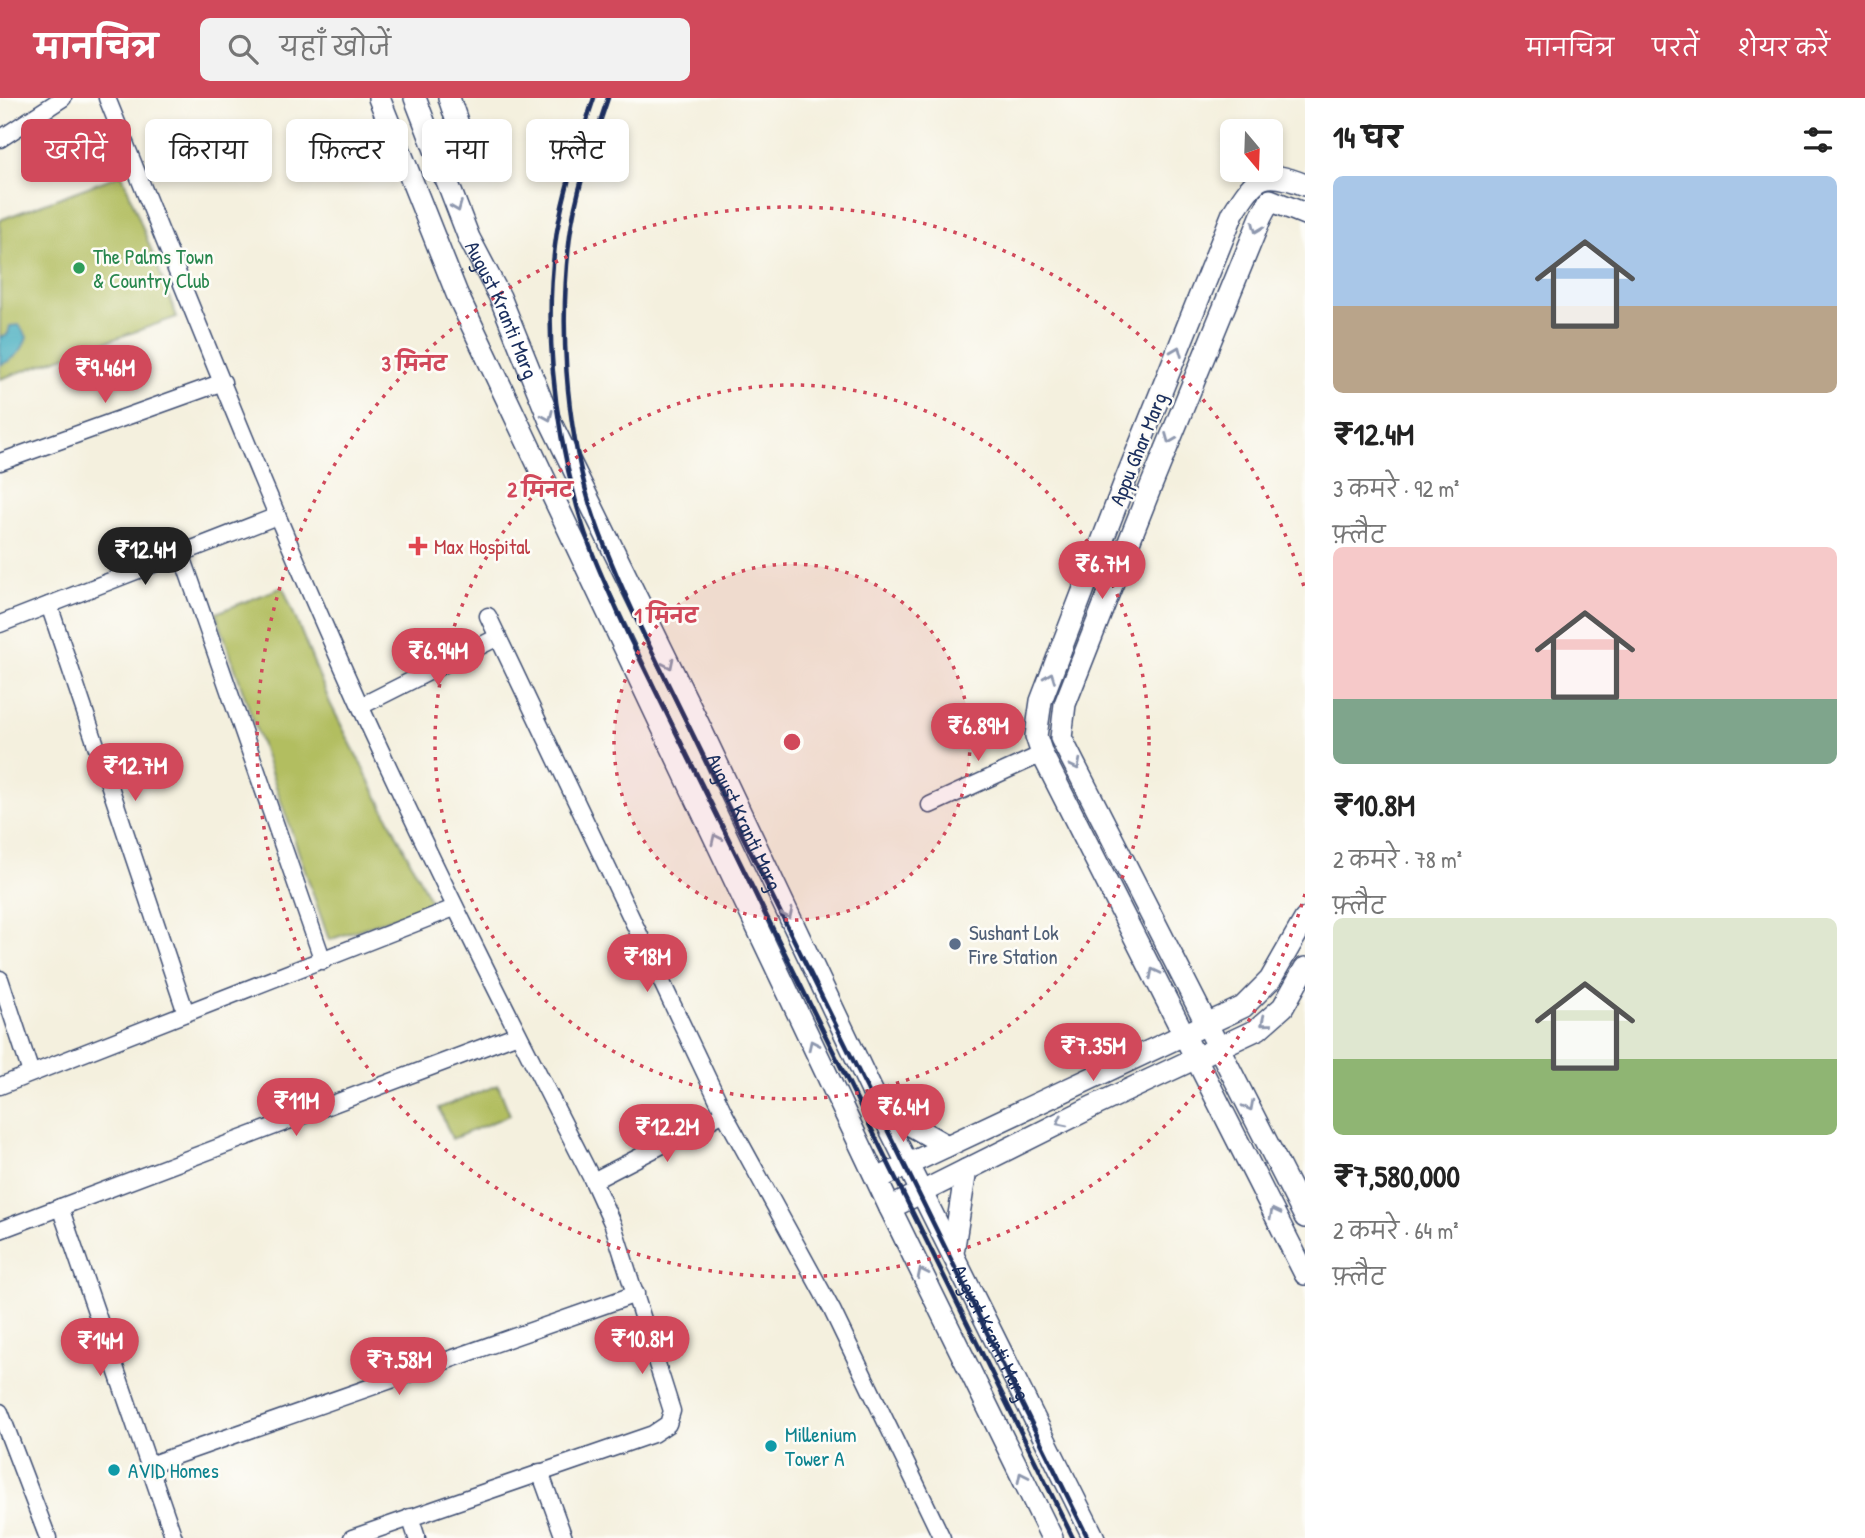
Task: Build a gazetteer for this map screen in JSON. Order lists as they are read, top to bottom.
{
  "streets": {
    "street": ["August Kranti Marg", "Appu Ghar Marg"]
  },
  "places": {
    "other": [
      "The Palms Town & Country Club",
      "Sushant Lok Fire Station",
      "Millenium Tower A",
      "AVID Homes"
    ],
    "health": ["Max Hospital"]
  },
  "north": "bottom",
  "page": {
    "header": "मानचित्र",
    "search": "यहाँ खोजें",
    "nav": ["मानचित्र", "परतें", "शेयर करें"],
    "heading": "14 घर",
    "chip": [
      "खरीदें",
      "किराया",
      "फ़िल्टर",
      "नया",
      "फ़्लैट"
    ],
    "list": [
      {
        "name": "₹12.4M",
        "note": "3 कमरे · 92 m² · फ़्लैट"
      },
      {
        "name": "₹10.8M",
        "note": "2 कमरे · 78 m² · फ़्लैट"
      },
      {
        "name": "₹7,580,000",
        "note": "2 कमरे · 64 m² · फ़्लैट"
      }
    ],
    "price": [
      "₹9.46M",
      "₹12.4M",
      "₹6.7M",
      "₹6.94M",
      "₹6.89M",
      "₹12.7M",
      "₹18M",
      "₹7.35M",
      "₹11M",
      "₹6.4M",
      "₹12.2M",
      "₹10.8M",
      "₹14M",
      "₹7.58M"
    ]
  },
  "rings": ["3 मिनट", "2 मिनट", "1 मिनट"]
}
